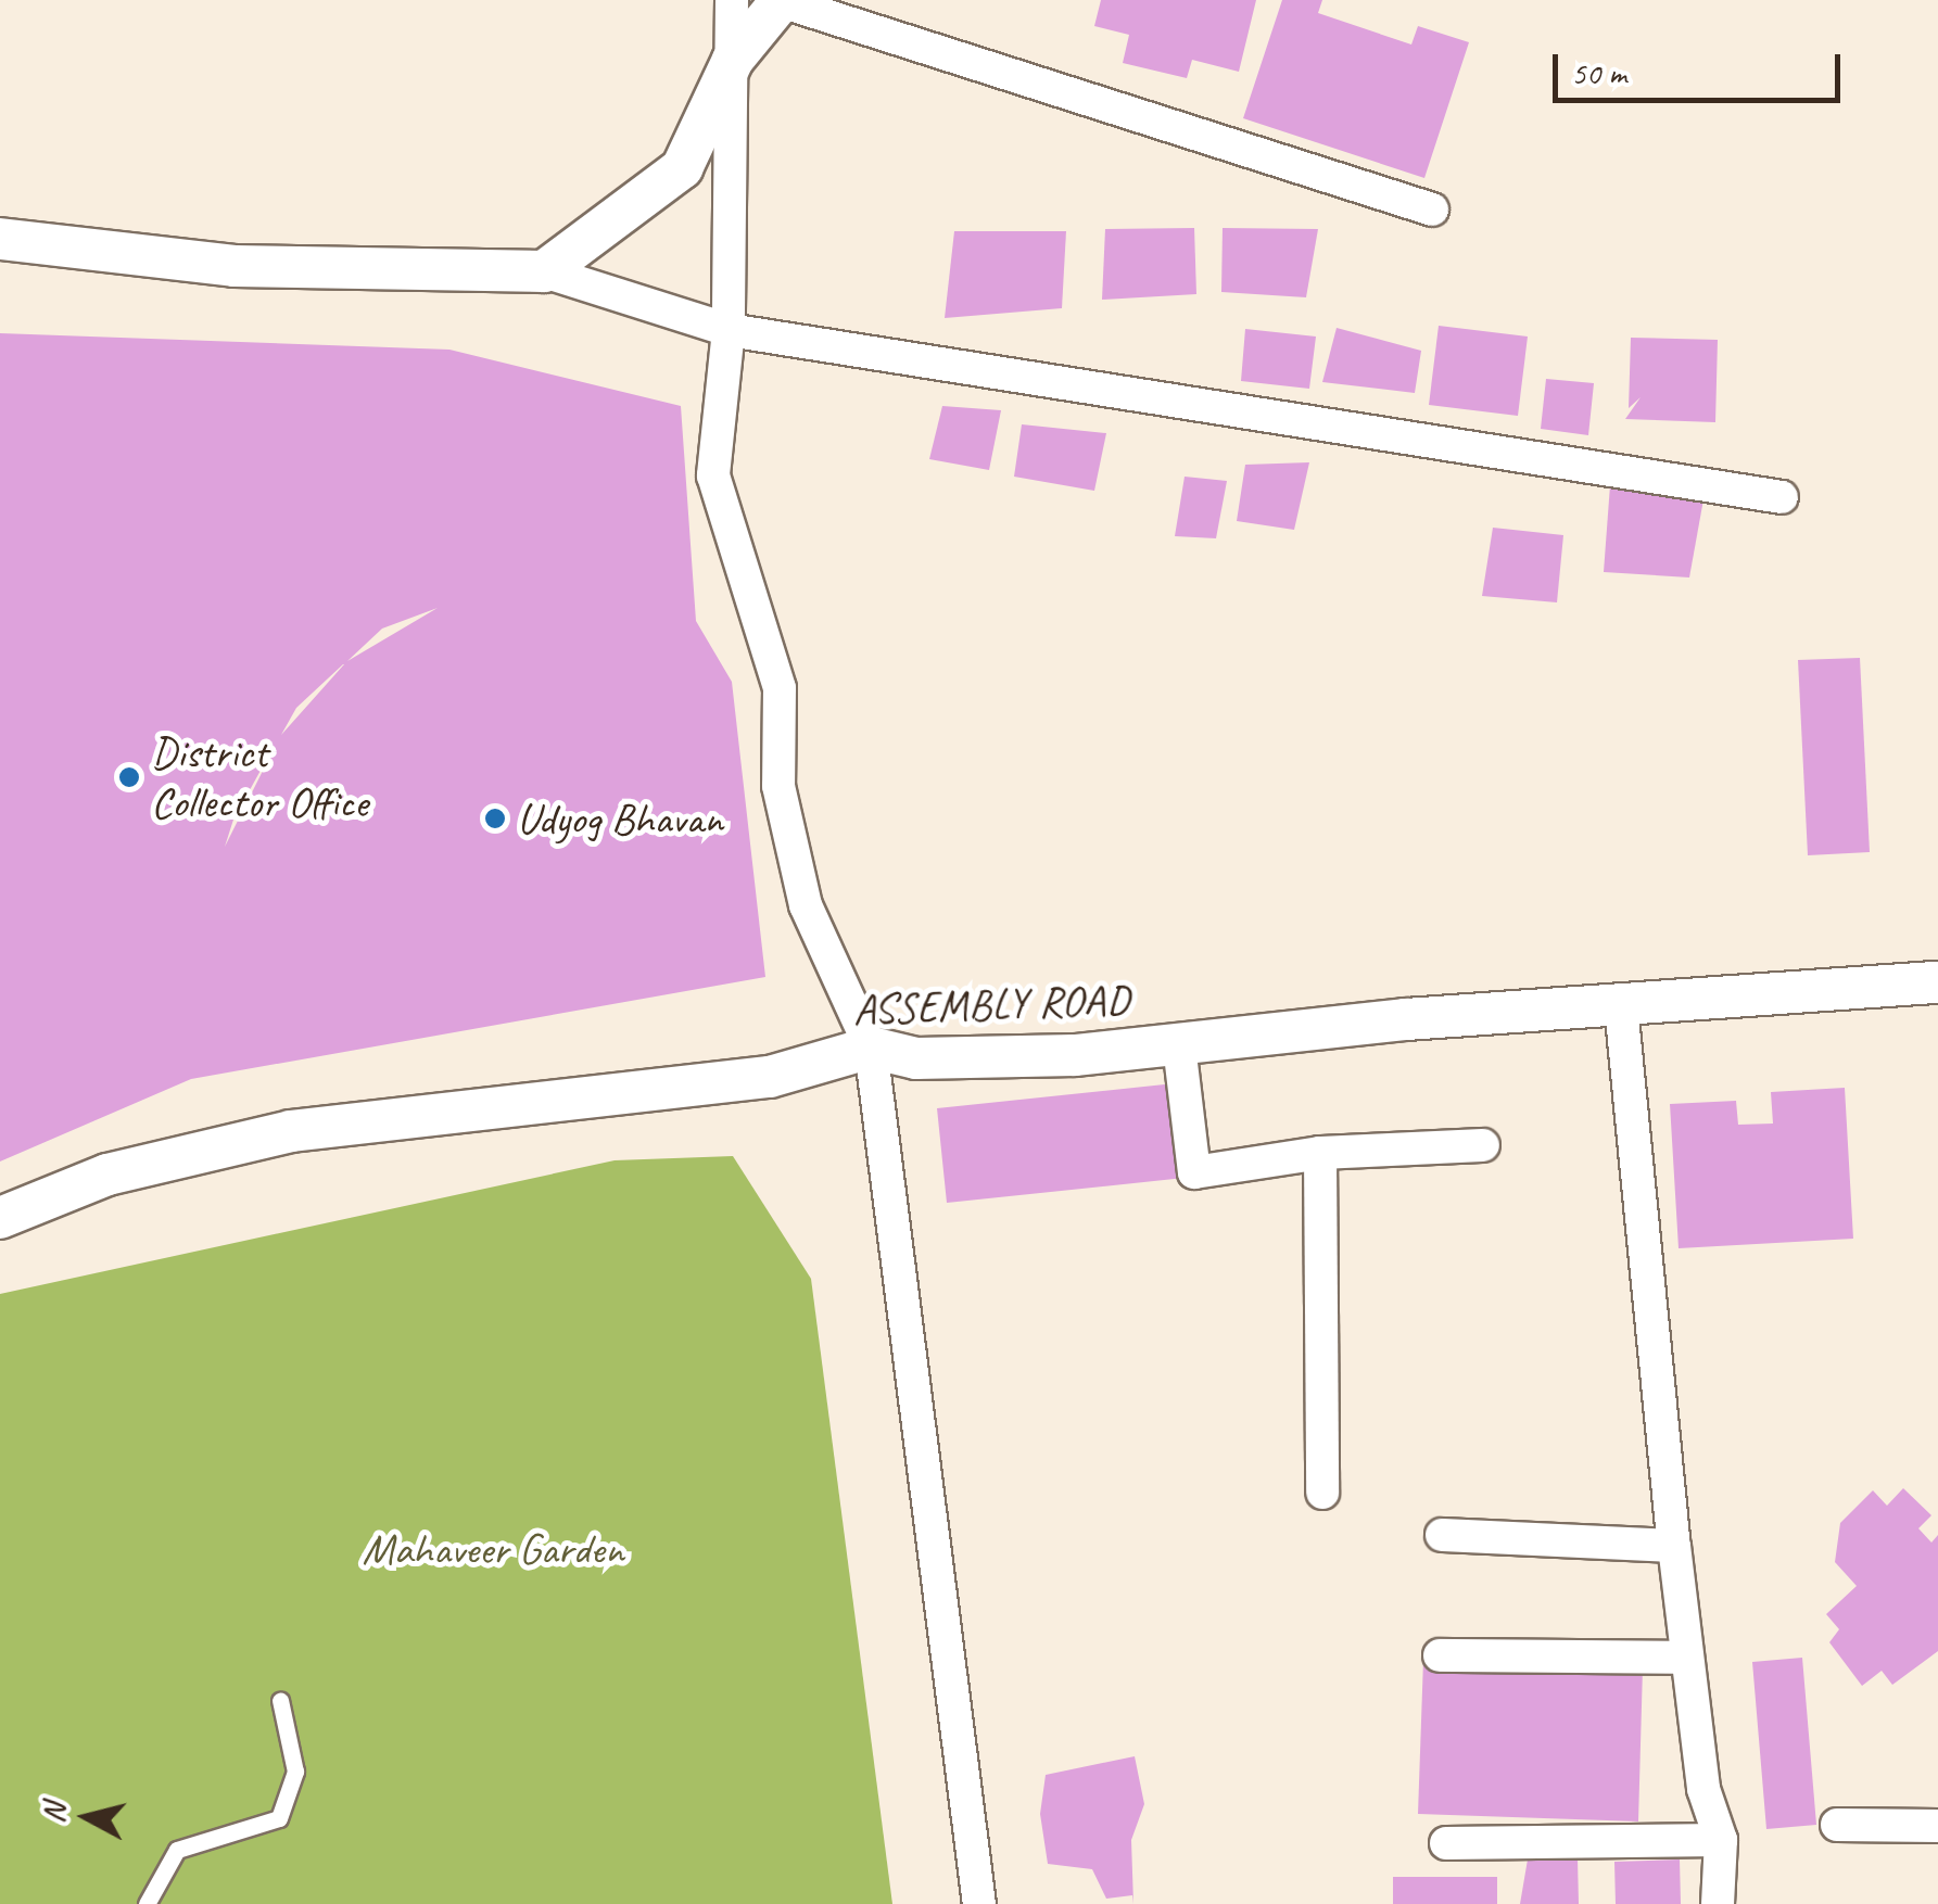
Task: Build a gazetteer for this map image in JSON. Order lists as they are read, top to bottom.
{
  "streets": {
    "street": ["ASSEMBLY ROAD"]
  },
  "parks": ["Mahaveer Garden"],
  "places": ["District Collector Office", "Udyog Bhavan"],
  "scale_bar": "50 m",
  "north": "left"
}
